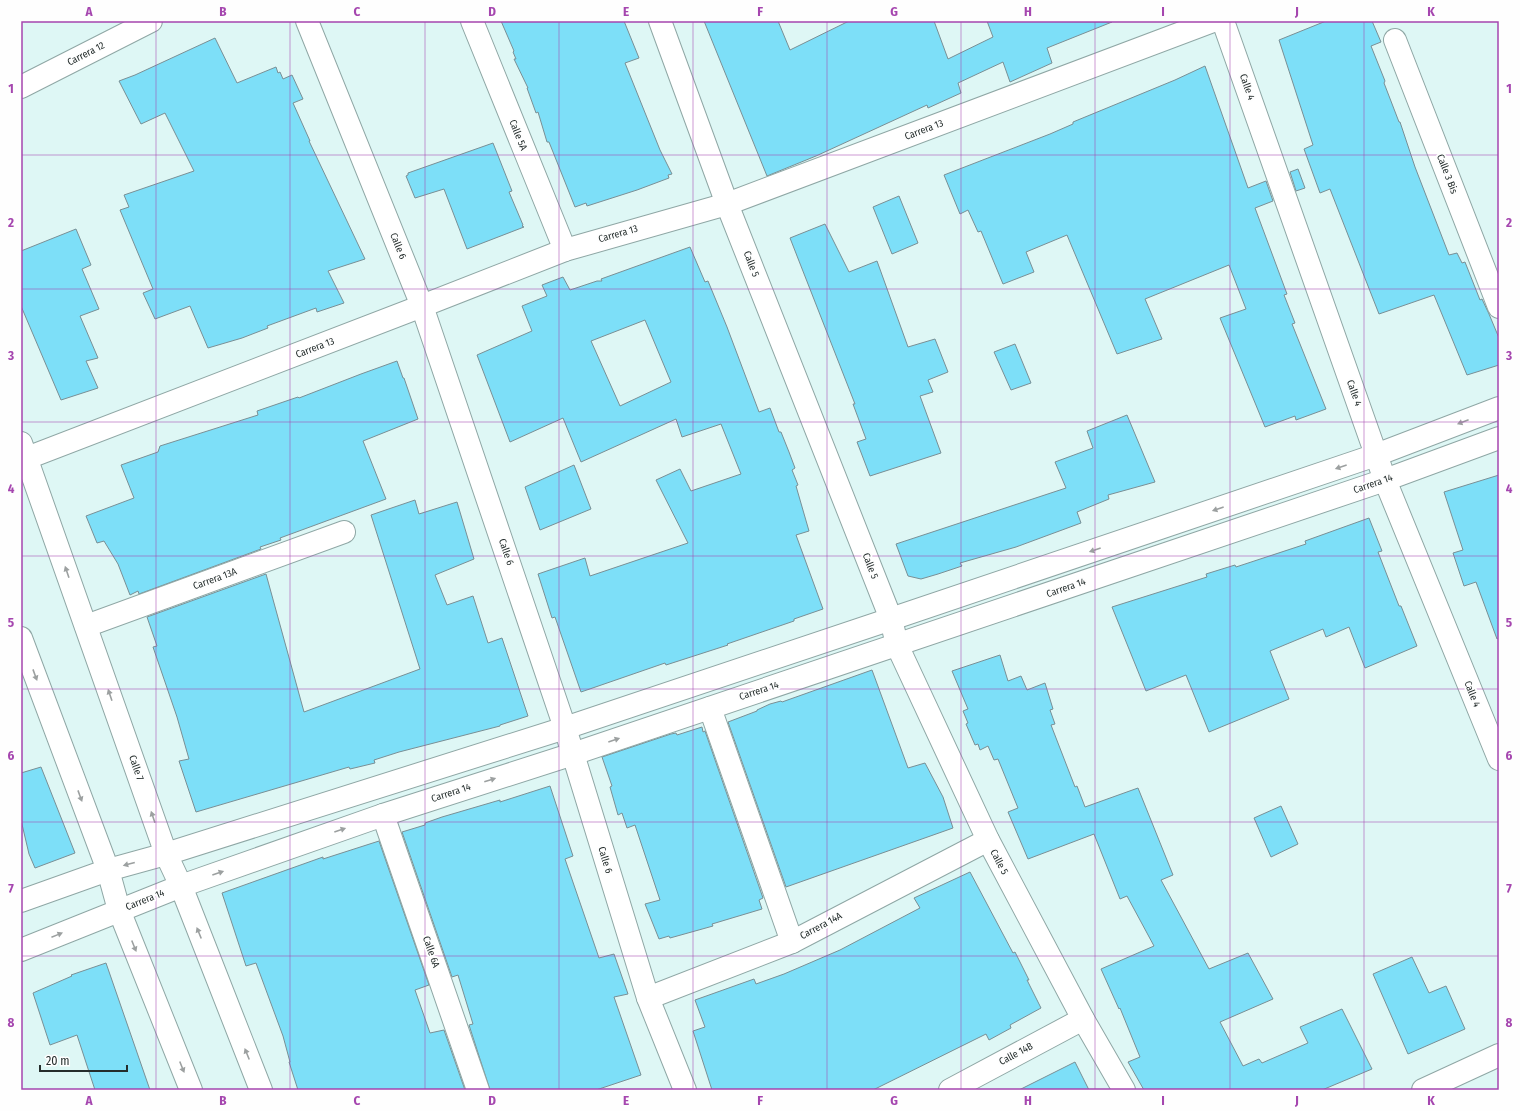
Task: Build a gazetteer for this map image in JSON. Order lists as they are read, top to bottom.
{
  "streets": {
    "street": [
      "Carrera 12",
      "Calle 4",
      "Carrera 13",
      "Calle 5A",
      "Calle 3 Bis",
      "Calle 6",
      "Calle 5",
      "Carrera 14",
      "Carrera 13A",
      "Calle 7",
      "Carrera 14A",
      "Calle 6A",
      "Calle 14B"
    ]
  },
  "crossings": [
    ["Calle 4", "Carrera 14"],
    ["Carrera 13", "Calle 5A"],
    ["Carrera 13", "Calle 6"],
    ["Carrera 13", "Calle 5"],
    ["Carrera 13", "Calle 7"],
    ["Calle 6", "Carrera 14"],
    ["Calle 6", "Carrera 14A"],
    ["Calle 5", "Carrera 14"],
    ["Calle 5", "Carrera 14A"],
    ["Calle 5", "Calle 14B"],
    ["Carrera 14", "Calle 7"],
    ["Carrera 14", "Calle 6A"],
    ["Carrera 13A", "Calle 7"]
  ],
  "scale_bar": "20 m",
  "grid": {
    "columns": [
      "A",
      "B",
      "C",
      "D",
      "E",
      "F",
      "G",
      "H",
      "I",
      "J",
      "K"
    ],
    "rows": [
      "1",
      "2",
      "3",
      "4",
      "5",
      "6",
      "7",
      "8"
    ]
  }
}
